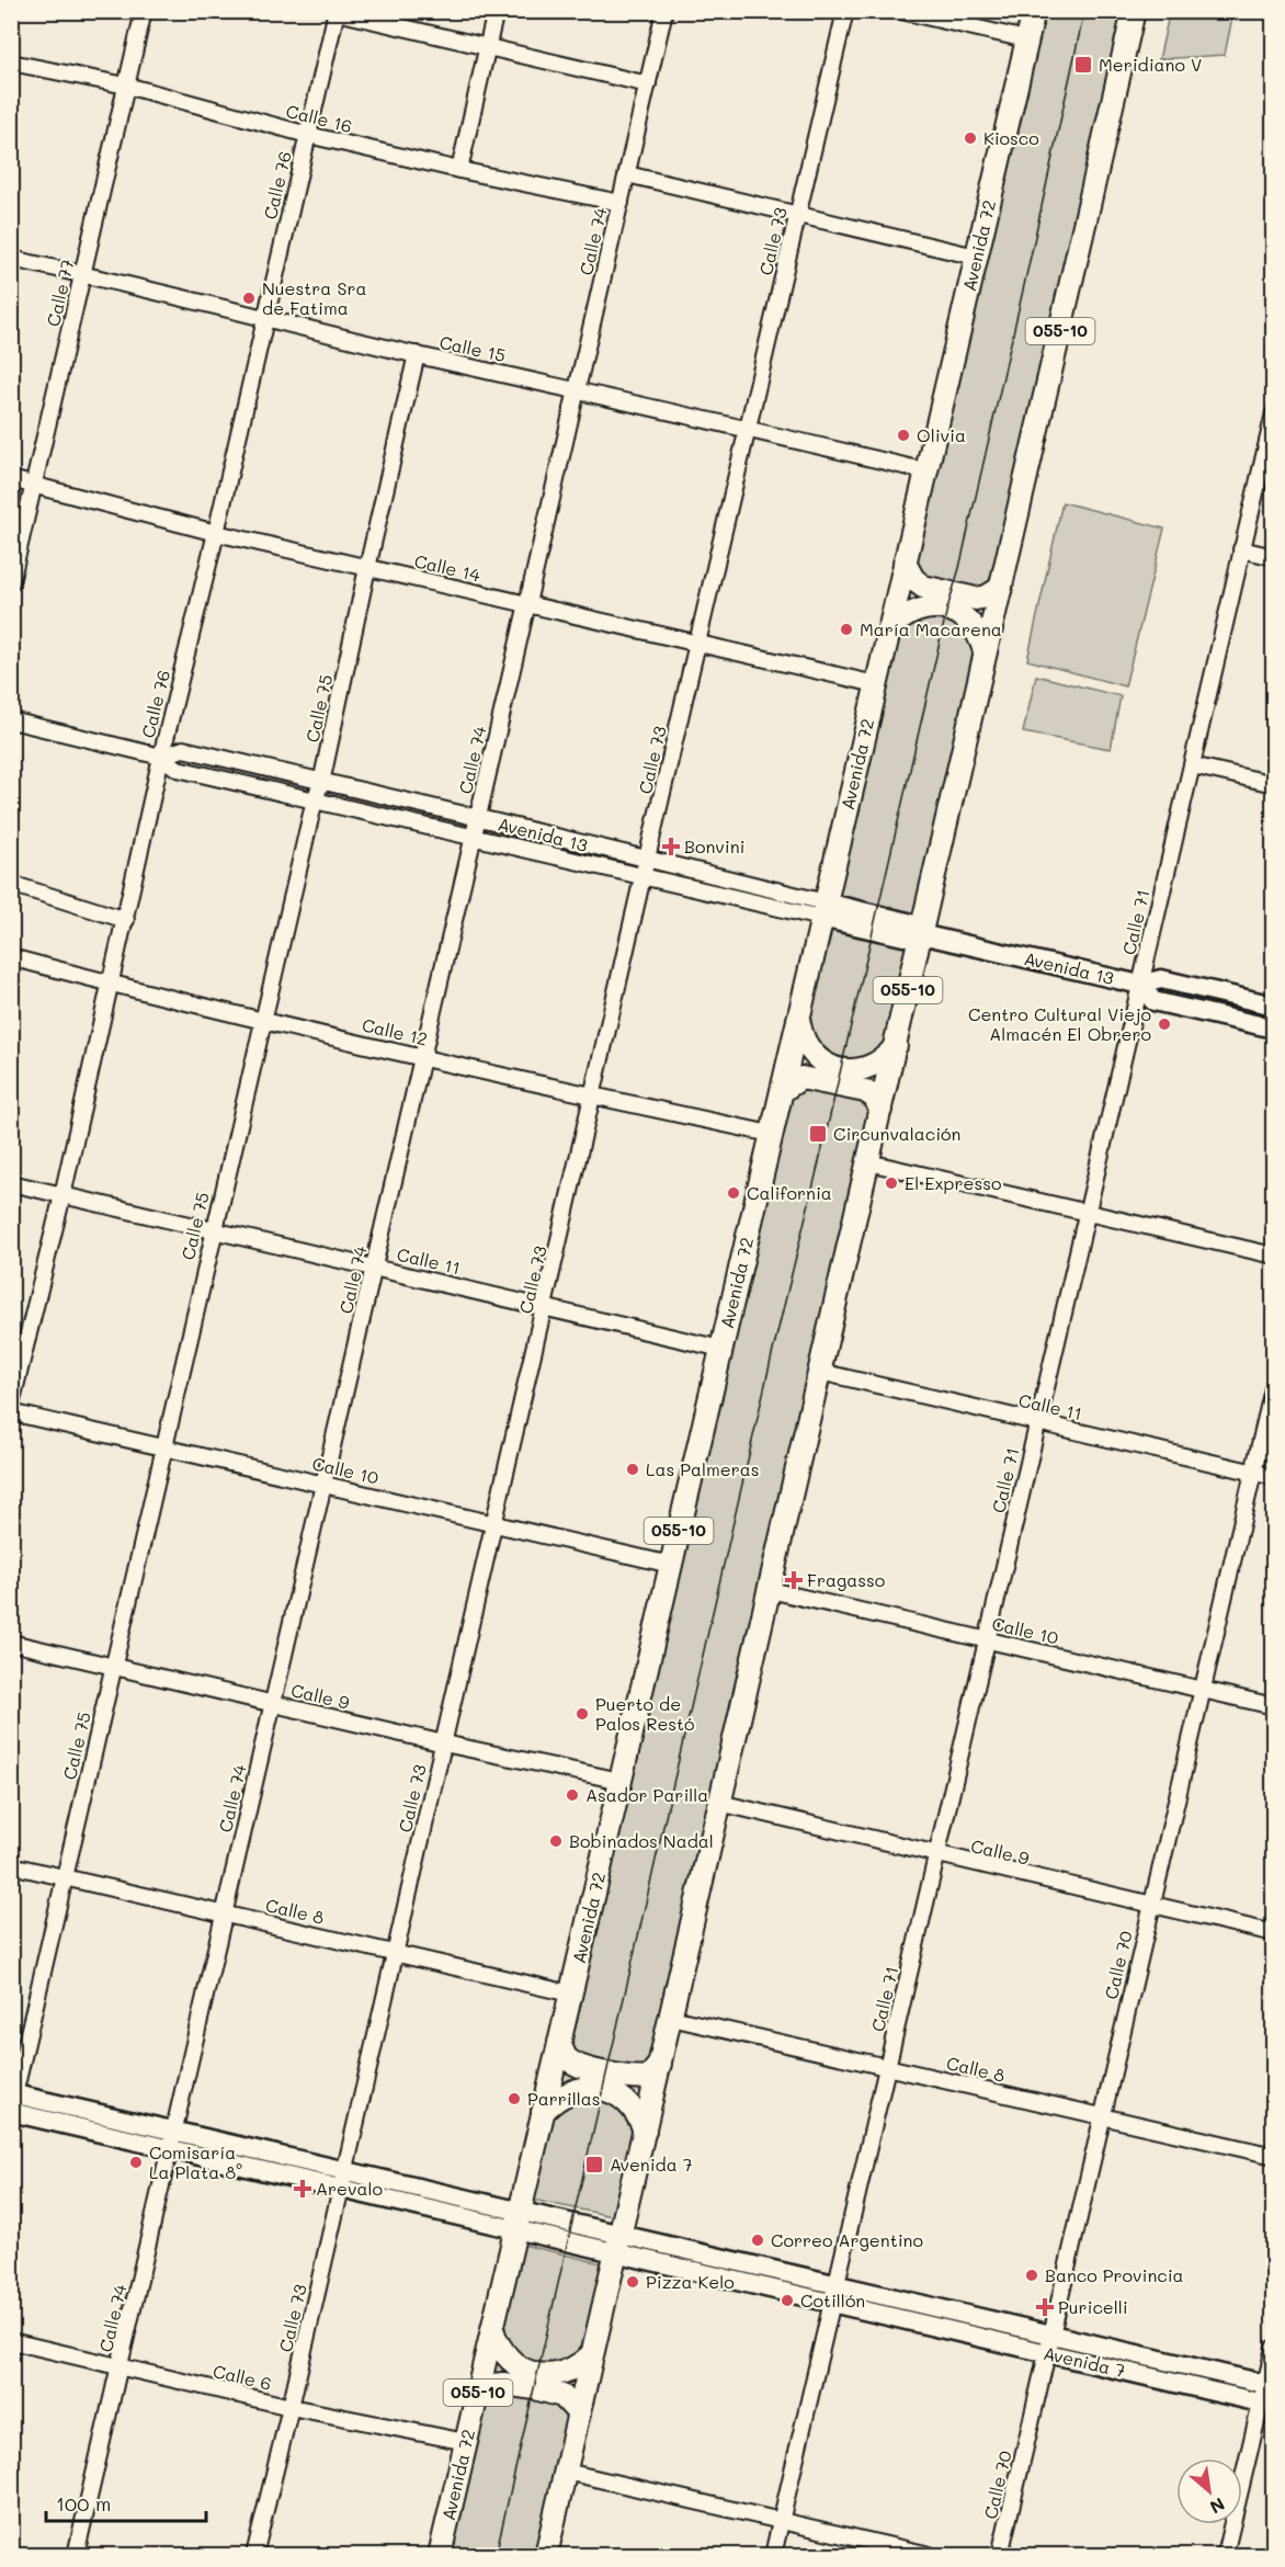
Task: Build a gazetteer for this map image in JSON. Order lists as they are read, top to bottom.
{
  "streets": {
    "highway": ["Avenida 72", "055-10"],
    "main road": ["Avenida 13", "Avenida 7"],
    "street": [
      "Calle 16",
      "Calle 76",
      "Calle 74",
      "Calle 73",
      "Calle 77",
      "Calle 15",
      "Calle 14",
      "Calle 75",
      "Calle 71",
      "Calle 12",
      "Calle 11",
      "Calle 10",
      "Calle 9",
      "Calle 8",
      "Calle 70",
      "Calle 6"
    ]
  },
  "crossings": [
    ["Calle 16", "Calle 76"],
    ["Calle 16", "Calle 74"],
    ["Calle 16", "Calle 77"],
    ["Calle 76", "Calle 15"],
    ["Calle 76", "Calle 14"],
    ["Calle 76", "Avenida 13"],
    ["Calle 76", "Calle 12"],
    ["Calle 76", "Calle 11"],
    ["Calle 74", "Calle 15"],
    ["Calle 74", "Calle 14"],
    ["Calle 74", "Avenida 13"],
    ["Calle 74", "Calle 12"],
    ["Calle 74", "Calle 11"],
    ["Calle 74", "Calle 10"],
    ["Calle 74", "Calle 9"],
    ["Calle 74", "Calle 8"],
    ["Calle 74", "Avenida 7"],
    ["Calle 74", "Calle 6"],
    ["Calle 73", "Calle 15"],
    ["Calle 73", "Calle 14"],
    ["Calle 73", "Avenida 13"],
    ["Calle 73", "Calle 12"],
    ["Calle 73", "Calle 11"],
    ["Calle 73", "Calle 10"],
    ["Calle 73", "Calle 9"],
    ["Calle 73", "Calle 8"],
    ["Calle 73", "Avenida 7"],
    ["Calle 73", "Calle 6"],
    ["Avenida 72", "Calle 15"],
    ["Avenida 72", "Calle 14"],
    ["Avenida 72", "Avenida 13"],
    ["Avenida 72", "Calle 12"],
    ["Avenida 72", "Calle 11"],
    ["Avenida 72", "Calle 10"],
    ["Avenida 72", "Calle 9"],
    ["Avenida 72", "Calle 8"],
    ["Avenida 72", "Avenida 7"],
    ["Avenida 72", "Calle 6"],
    ["Calle 77", "Calle 15"],
    ["Calle 77", "Calle 14"],
    ["055-10", "Avenida 13"],
    ["055-10", "Calle 11"],
    ["055-10", "Calle 10"],
    ["055-10", "Calle 9"],
    ["055-10", "Calle 8"],
    ["055-10", "Avenida 7"],
    ["Calle 15", "Calle 75"],
    ["Calle 14", "Calle 75"],
    ["Calle 75", "Avenida 13"],
    ["Calle 75", "Calle 12"],
    ["Calle 75", "Calle 11"],
    ["Calle 75", "Calle 10"],
    ["Calle 75", "Calle 9"],
    ["Calle 75", "Calle 8"],
    ["Calle 75", "Avenida 7"],
    ["Avenida 13", "Calle 71"],
    ["Calle 71", "Calle 11"],
    ["Calle 71", "Calle 10"],
    ["Calle 71", "Calle 9"],
    ["Calle 71", "Calle 8"],
    ["Calle 71", "Avenida 7"],
    ["Calle 11", "Calle 70"],
    ["Calle 10", "Calle 70"],
    ["Calle 9", "Calle 70"],
    ["Calle 8", "Calle 70"],
    ["Calle 70", "Avenida 7"]
  ],
  "places": {
    "transit": ["Meridiano V", "Circunvalación", "Avenida 7"],
    "other": [
      "Kiosco",
      "Nuestra Sra de Fatima",
      "Olivia",
      "María Macarena",
      "Centro Cultural Viejo Almacén El Obrero",
      "El Expresso",
      "California",
      "Las Palmeras",
      "Puerto de Palos Restó",
      "Asador Parilla",
      "Bobinados Nadal",
      "Parrillas",
      "Comisaría La Plata 8°",
      "Correo Argentino",
      "Banco Provincia",
      "Pizza Kelo",
      "Cotillón"
    ],
    "health": [
      "Bonvini",
      "Fragasso",
      "Arevalo",
      "Puricelli"
    ]
  },
  "scale_bar": "100 m",
  "north": "bottom right"
}
